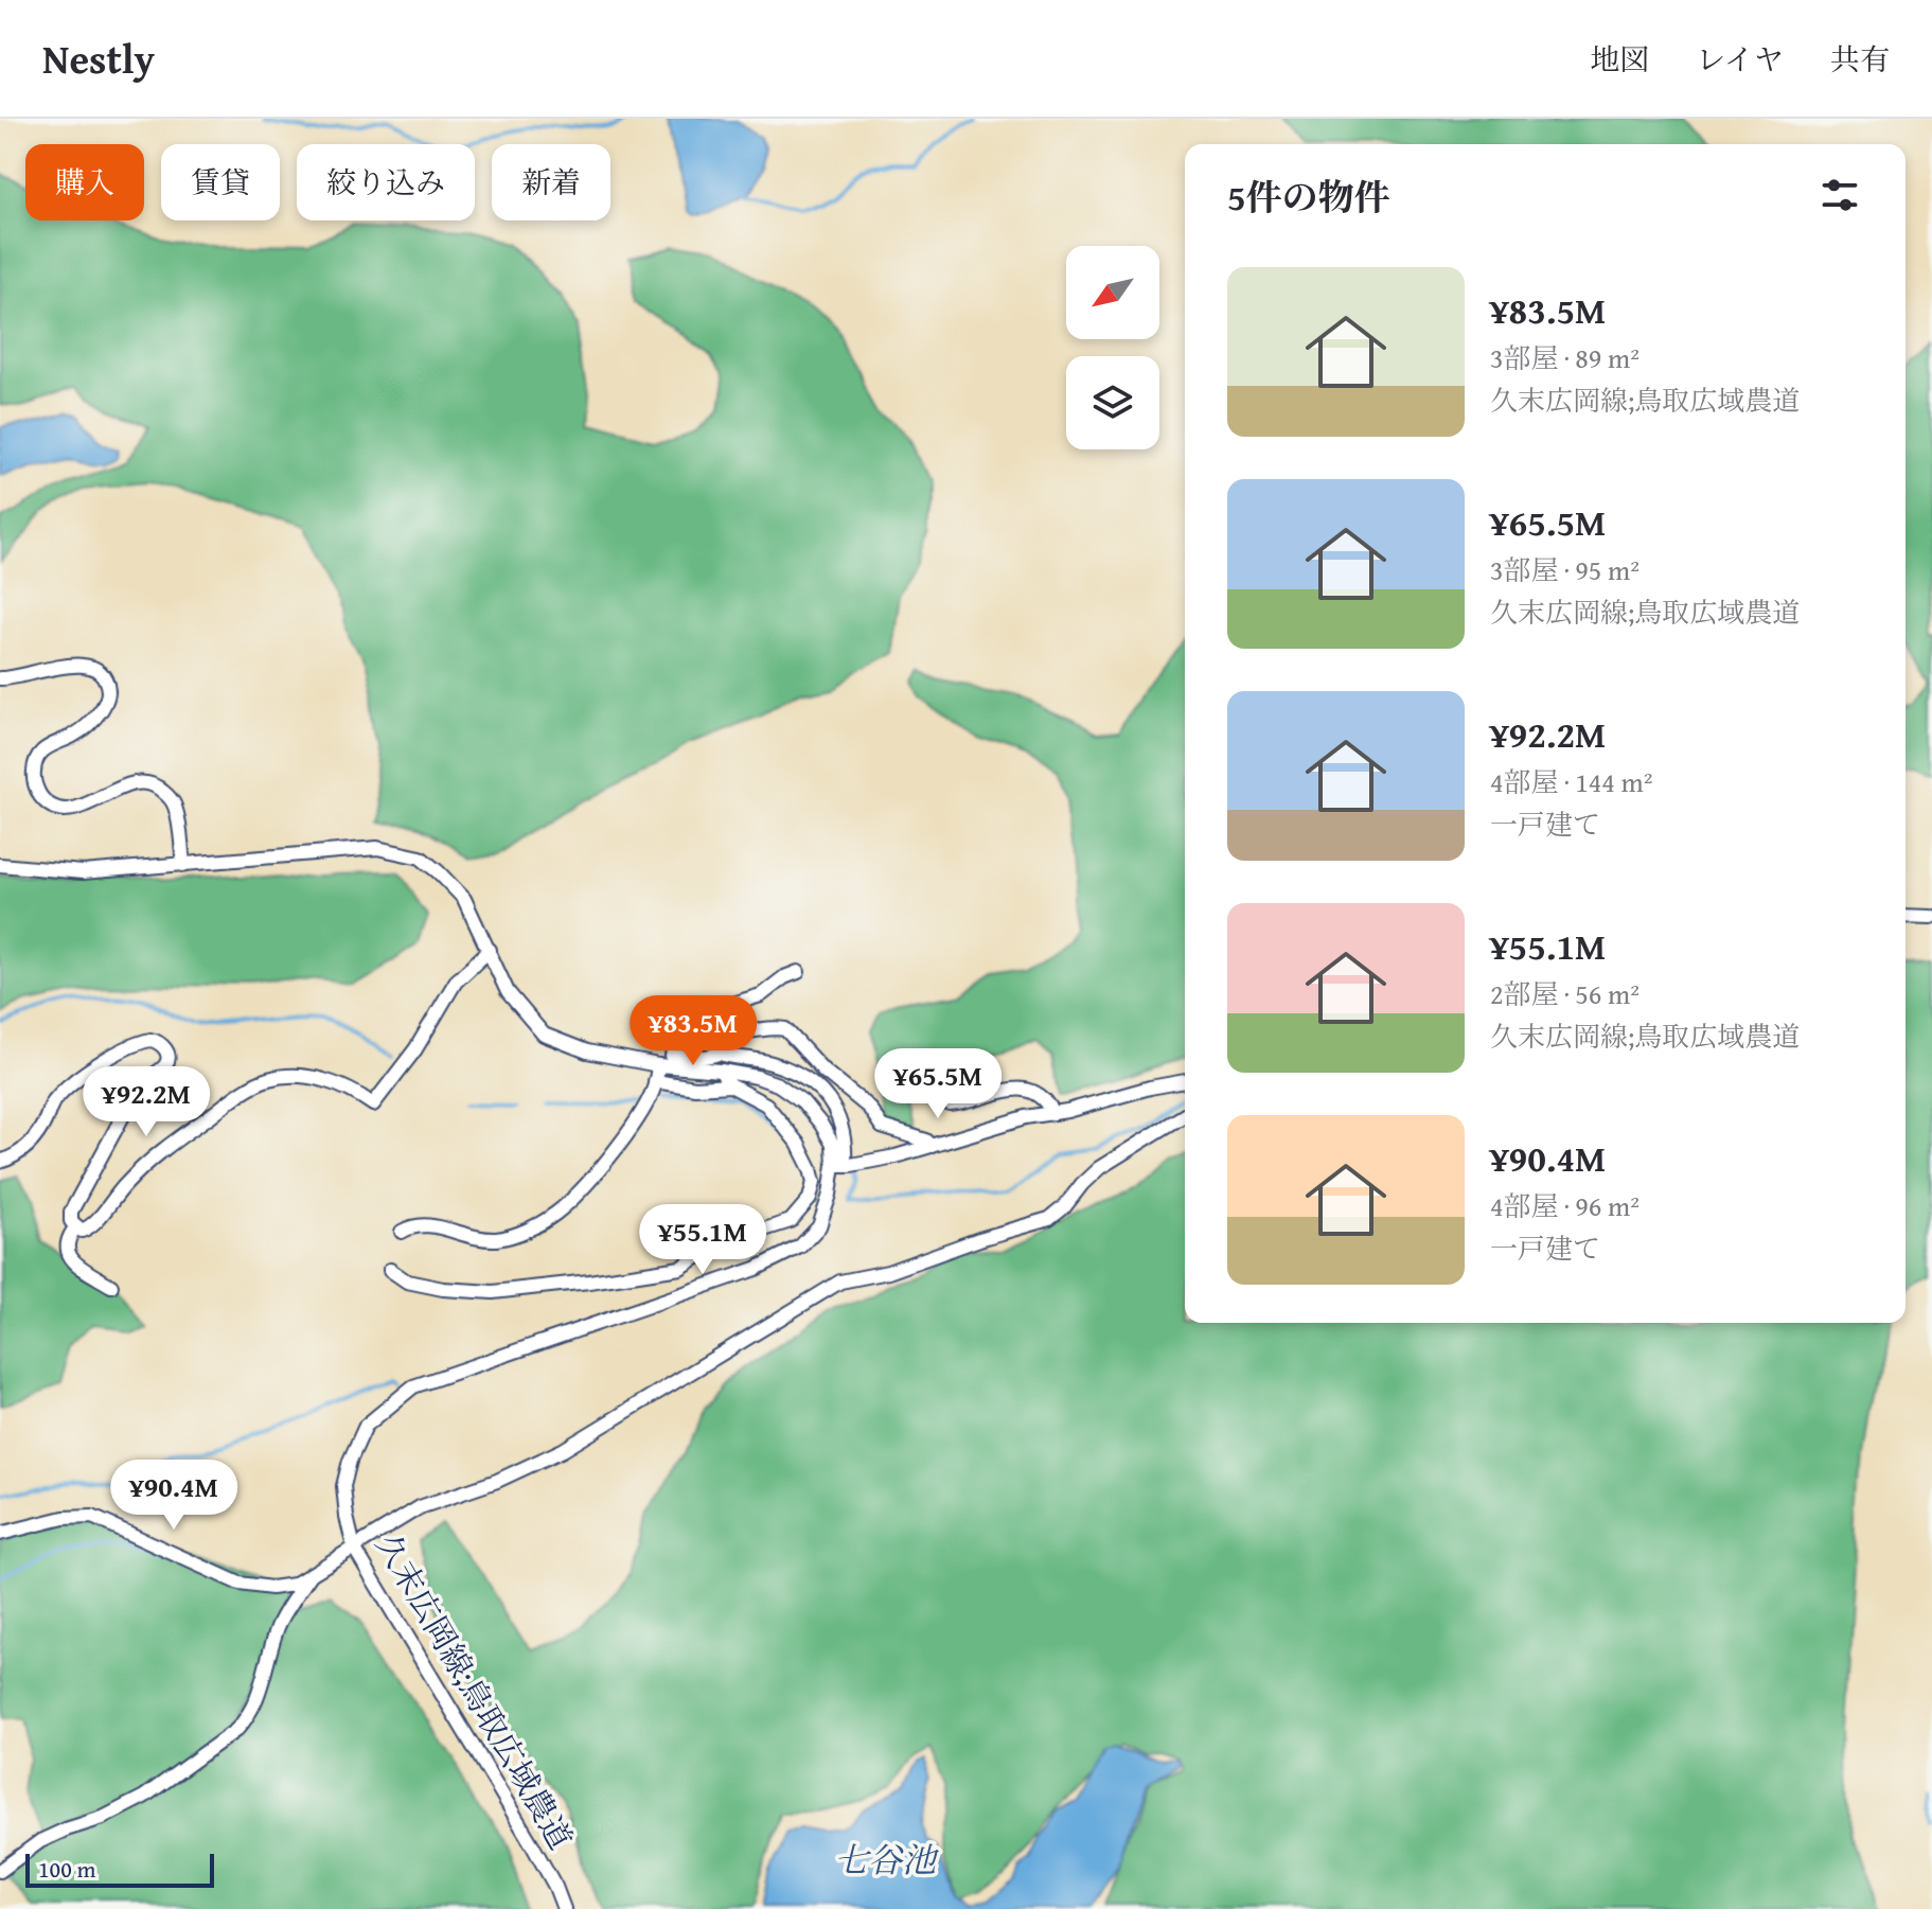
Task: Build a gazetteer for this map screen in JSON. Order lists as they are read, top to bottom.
{
  "streets": {
    "street": ["久末広岡線;鳥取広域農道"]
  },
  "water": ["七谷池"],
  "scale_bar": "100 m",
  "north": "bottom left",
  "page": {
    "header": "Nestly",
    "nav": ["地図", "レイヤ", "共有"],
    "chip": [
      "購入",
      "賃貸",
      "絞り込み",
      "新着"
    ],
    "heading": "5件の物件",
    "list": [
      {
        "name": "¥83.5M",
        "note": "3部屋 · 89 m² · 久末広岡線;鳥取広域農道"
      },
      {
        "name": "¥65.5M",
        "note": "3部屋 · 95 m² · 久末広岡線;鳥取広域農道"
      },
      {
        "name": "¥92.2M",
        "note": "4部屋 · 144 m² · 一戸建て"
      },
      {
        "name": "¥55.1M",
        "note": "2部屋 · 56 m² · 久末広岡線;鳥取広域農道"
      },
      {
        "name": "¥90.4M",
        "note": "4部屋 · 96 m² · 一戸建て"
      }
    ],
    "price": [
      "¥83.5M",
      "¥65.5M",
      "¥92.2M",
      "¥55.1M",
      "¥90.4M"
    ],
    "scale": "100 m"
  }
}
